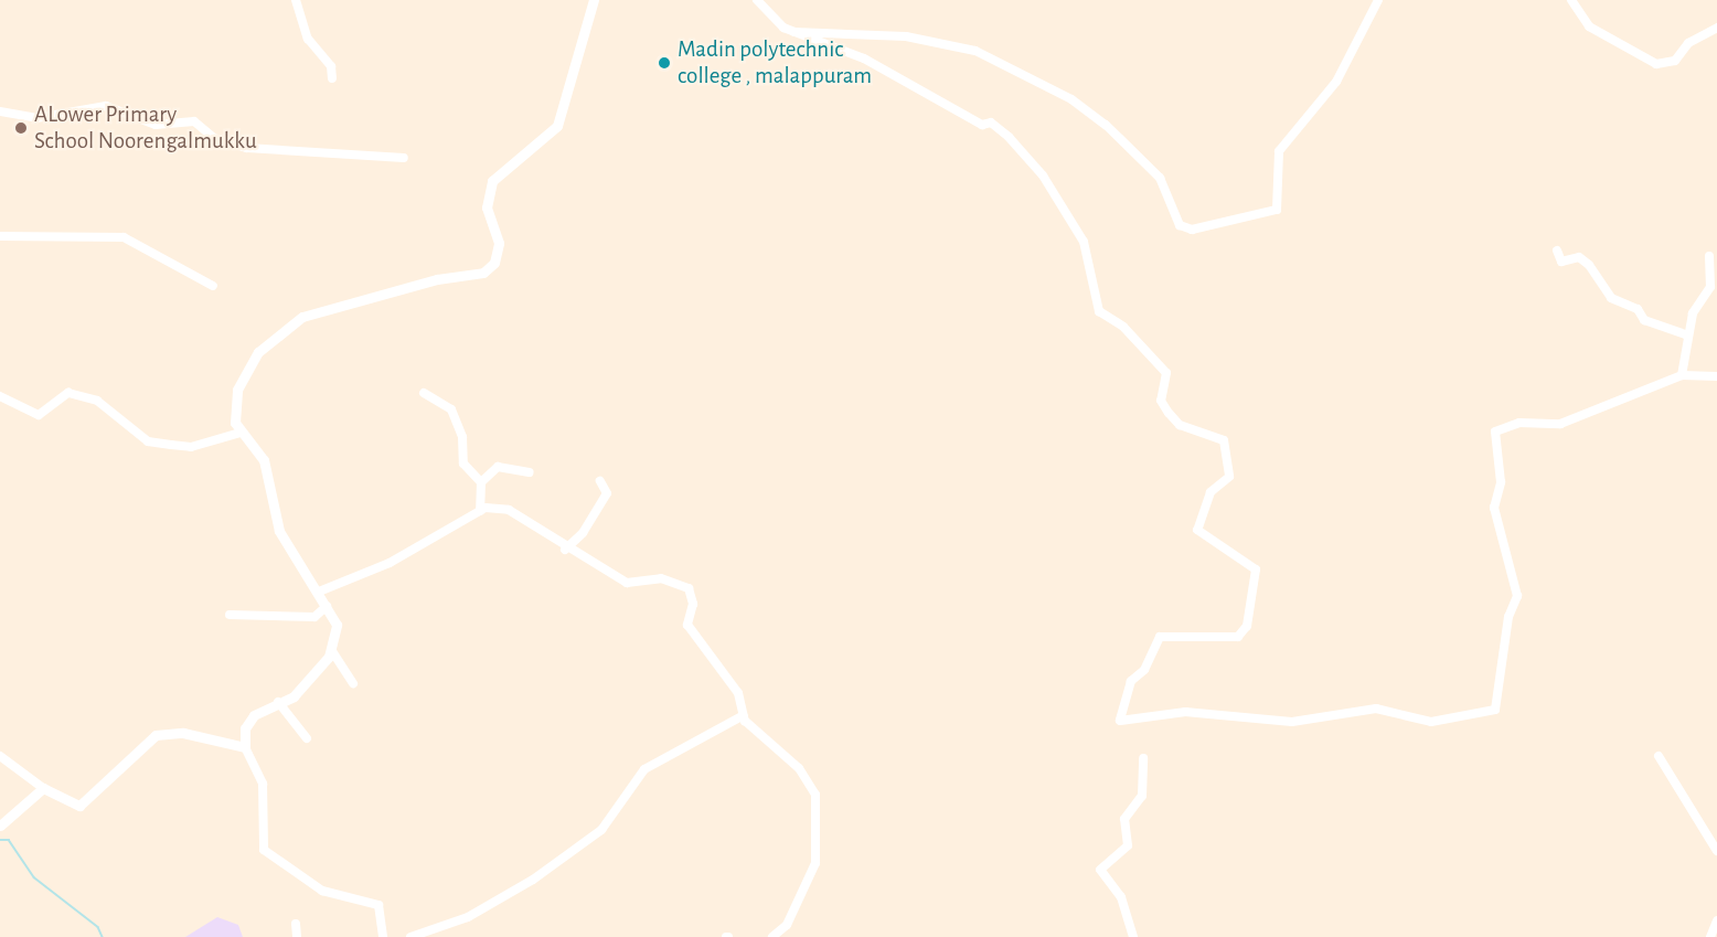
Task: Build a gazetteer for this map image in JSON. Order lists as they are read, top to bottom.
{
  "places": ["Madin polytechnic college , malappuram", "ALower Primary School Noorengalmukku"]
}
